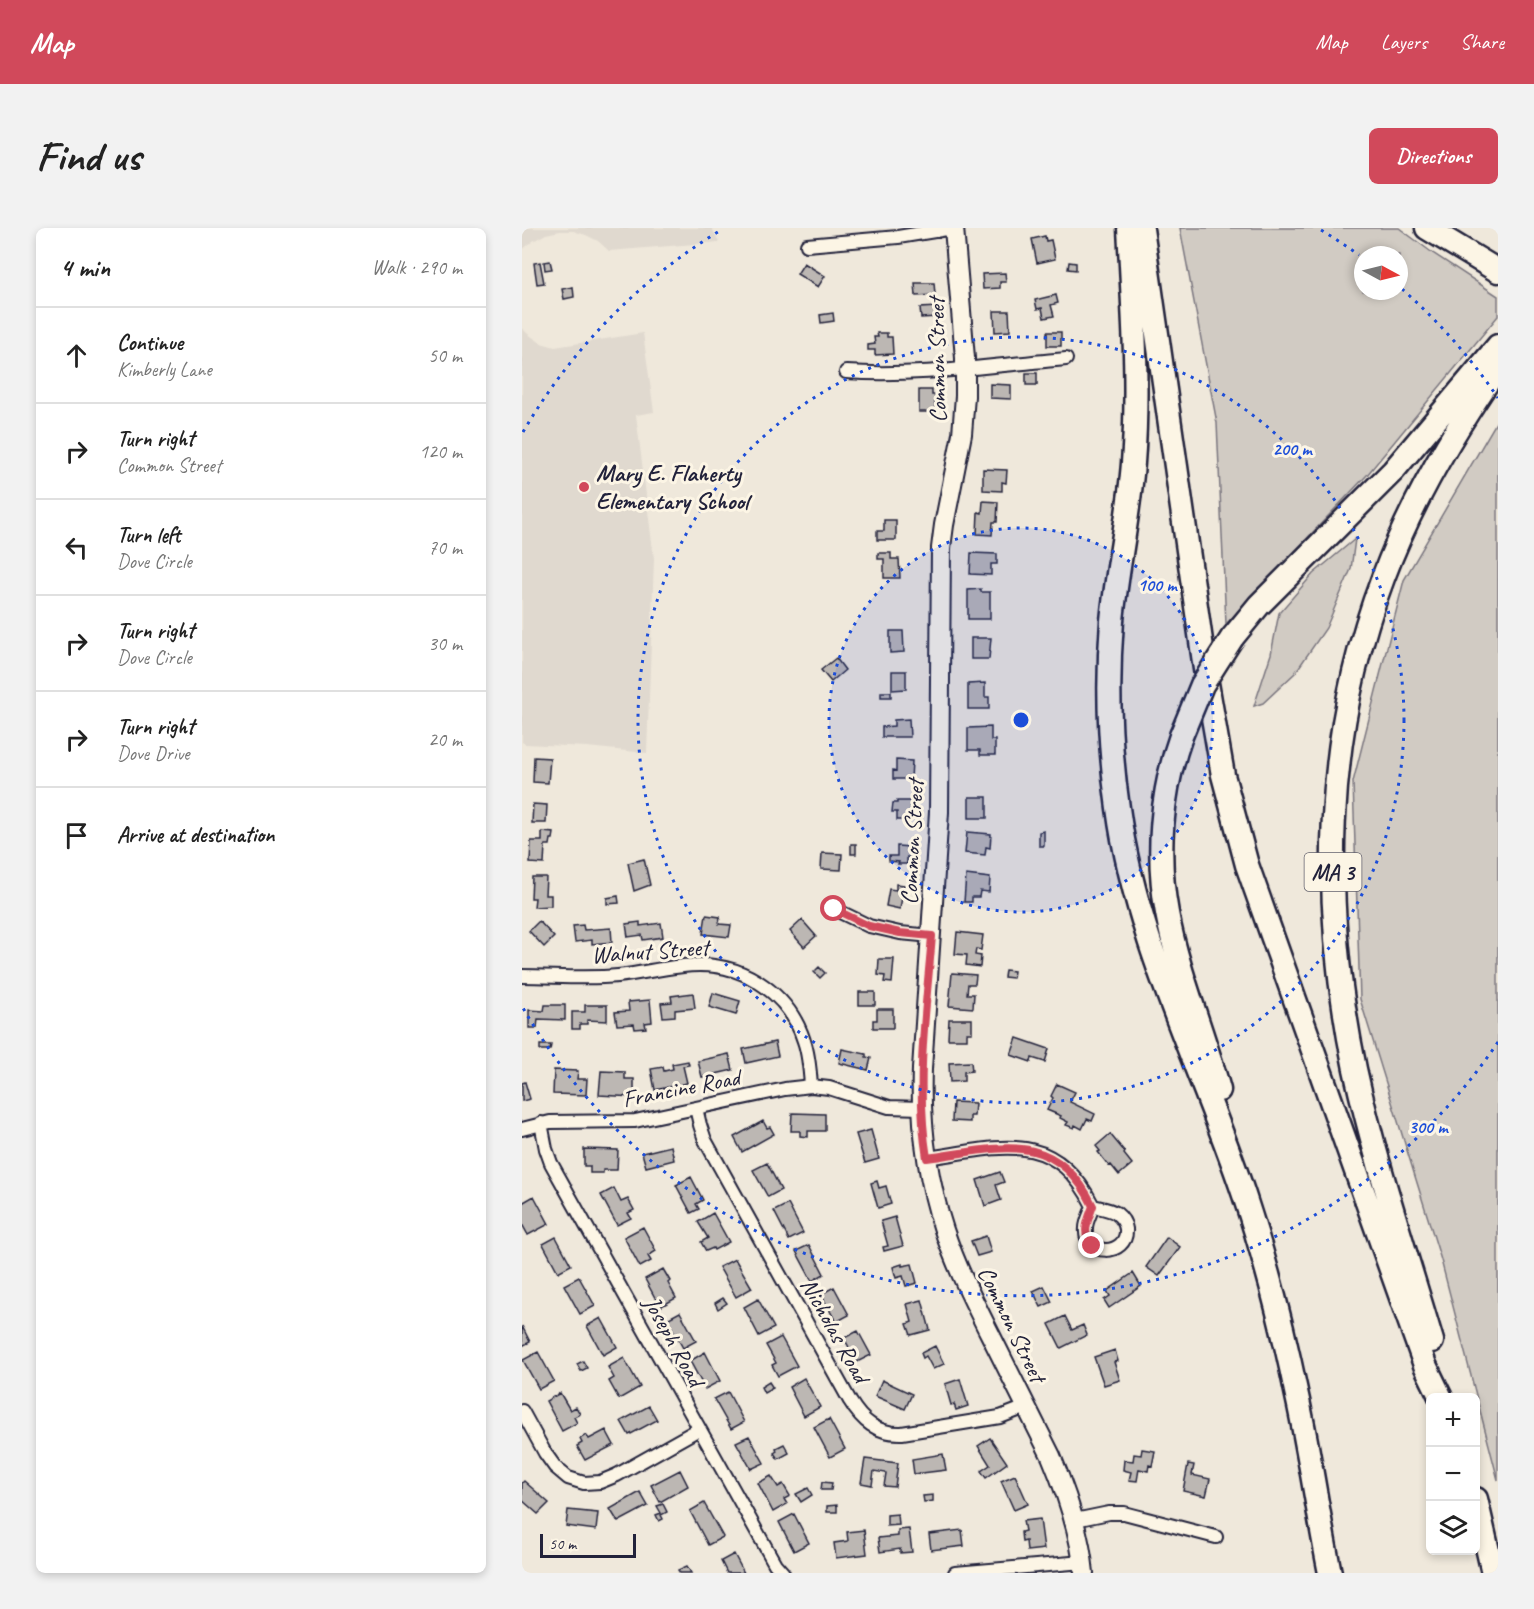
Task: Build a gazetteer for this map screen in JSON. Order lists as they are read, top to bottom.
{
  "streets": {
    "highway": ["MA 3"],
    "street": [
      "Common Street",
      "Walnut Street",
      "Francine Road",
      "Nicholas Road",
      "Joseph Road"
    ]
  },
  "crossings": [
    ["Common Street", "Nicholas Road"],
    ["Walnut Street", "Francine Road"],
    ["Francine Road", "Nicholas Road"],
    ["Francine Road", "Joseph Road"]
  ],
  "places": ["Mary E. Flaherty Elementary School"],
  "scale_bar": "50 m",
  "north": "right",
  "page": {
    "header": "Map",
    "nav": ["Map", "Layers", "Share"],
    "buttons": "Directions",
    "title": "Find us",
    "heading": ["4 min", "Walk · 290 m"],
    "list": [
      ["Continue", "Kimberly Lane", "50 m"],
      ["Turn right", "Common Street", "120 m"],
      ["Turn left", "Dove Circle", "70 m"],
      ["Turn right", "Dove Circle", "30 m"],
      ["Turn right", "Dove Drive", "20 m"],
      "Arrive at destination"
    ],
    "map_buttons": ["+", "−"],
    "scale": "50 m"
  },
  "rings": ["200 m", "100 m", "300 m"]
}
